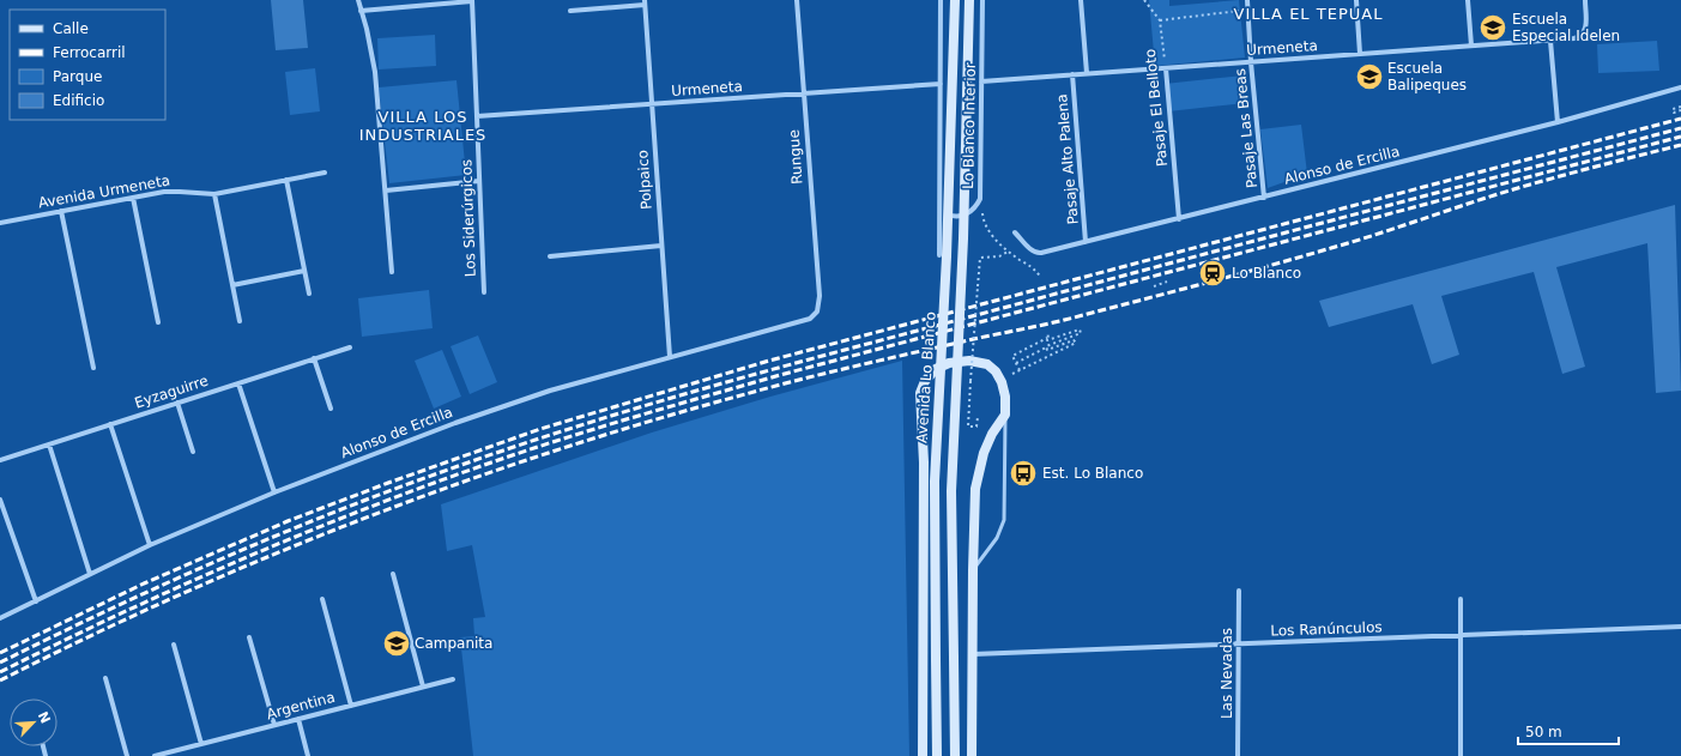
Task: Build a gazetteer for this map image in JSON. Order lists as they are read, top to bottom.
{
  "streets": {
    "main road": ["Avenida Lo Blanco"],
    "street": [
      "Urmeneta",
      "Pasaje El Belloto",
      "Lo Blanco Interior",
      "Pasaje Las Breas",
      "Rungue",
      "Pasaje Alto Palena",
      "Alonso de Ercilla",
      "Polpaico",
      "Avenida Urmeneta",
      "Los Siderúrgicos",
      "Eyzaguirre",
      "Los Ranúnculos",
      "Las Nevadas",
      "Argentina"
    ]
  },
  "crossings": [
    ["Urmeneta", "Pasaje El Belloto"],
    ["Urmeneta", "Lo Blanco Interior"],
    ["Urmeneta", "Pasaje Las Breas"],
    ["Urmeneta", "Rungue"],
    ["Urmeneta", "Pasaje Alto Palena"],
    ["Urmeneta", "Polpaico"],
    ["Urmeneta", "Los Siderúrgicos"],
    ["Pasaje El Belloto", "Alonso de Ercilla"],
    ["Pasaje Las Breas", "Alonso de Ercilla"],
    ["Rungue", "Alonso de Ercilla"],
    ["Pasaje Alto Palena", "Alonso de Ercilla"],
    ["Alonso de Ercilla", "Polpaico"],
    ["Los Ranúnculos", "Las Nevadas"]
  ],
  "districts": ["VILLA EL TEPUAL", "VILLA LOS INDUSTRIALES"],
  "places": {
    "school or university": ["Escuela Especial Idelen", "Escuela Balipeques", "Campanita"],
    "station": ["Lo Blanco"],
    "bus stop": ["Est. Lo Blanco"]
  },
  "legend": [
    "Calle",
    "Ferrocarril",
    "Parque",
    "Edificio"
  ],
  "scale_bar": "50 m",
  "north": "top right"
}
